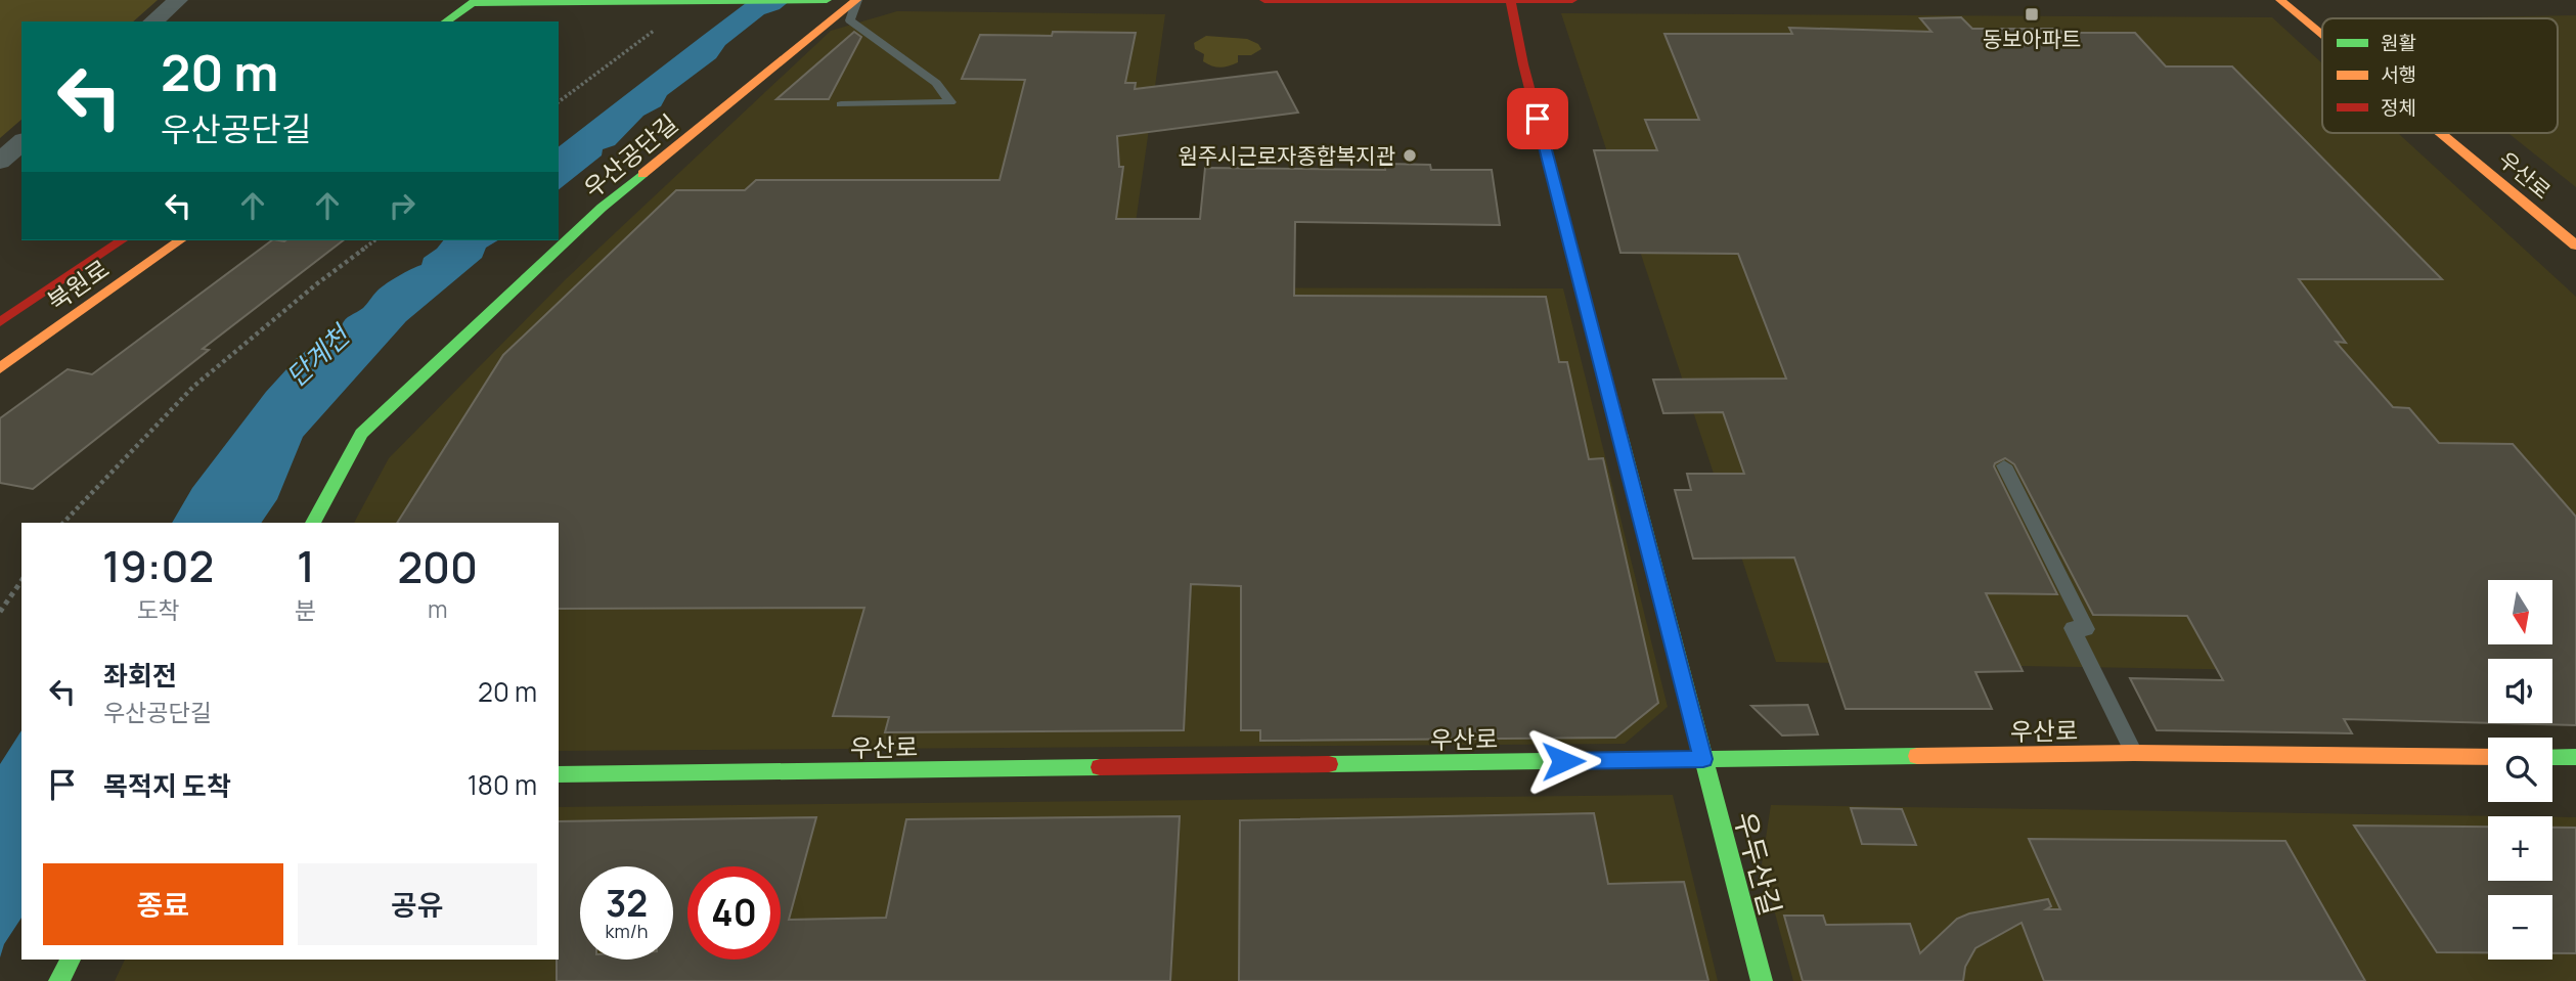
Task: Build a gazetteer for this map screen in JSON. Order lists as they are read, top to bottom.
{
  "streets": {
    "street": [
      "우산공단길",
      "우산로",
      "북원로",
      "우두산길"
    ]
  },
  "crossings": [
    ["우산로", "우두산길"]
  ],
  "water": ["단계천"],
  "places": {
    "transit": ["동보아파트"],
    "other": ["원주시근로자종합복지관"]
  },
  "legend": ["원활", "서행", "정체"],
  "north": "bottom",
  "page": {
    "turn": ["20 m", "우산공단길"],
    "eta": [
      "19:02",
      "도착",
      "1",
      "분",
      "200",
      "m"
    ],
    "map_buttons": ["+", "−"],
    "list": [
      {
        "name": "좌회전",
        "note": "우산공단길",
        "value": "20 m"
      },
      {
        "name": "목적지 도착",
        "value": "180 m"
      }
    ],
    "buttons": ["종료", "공유"],
    "speed": "32 km/h",
    "limit": "40"
  }
}
